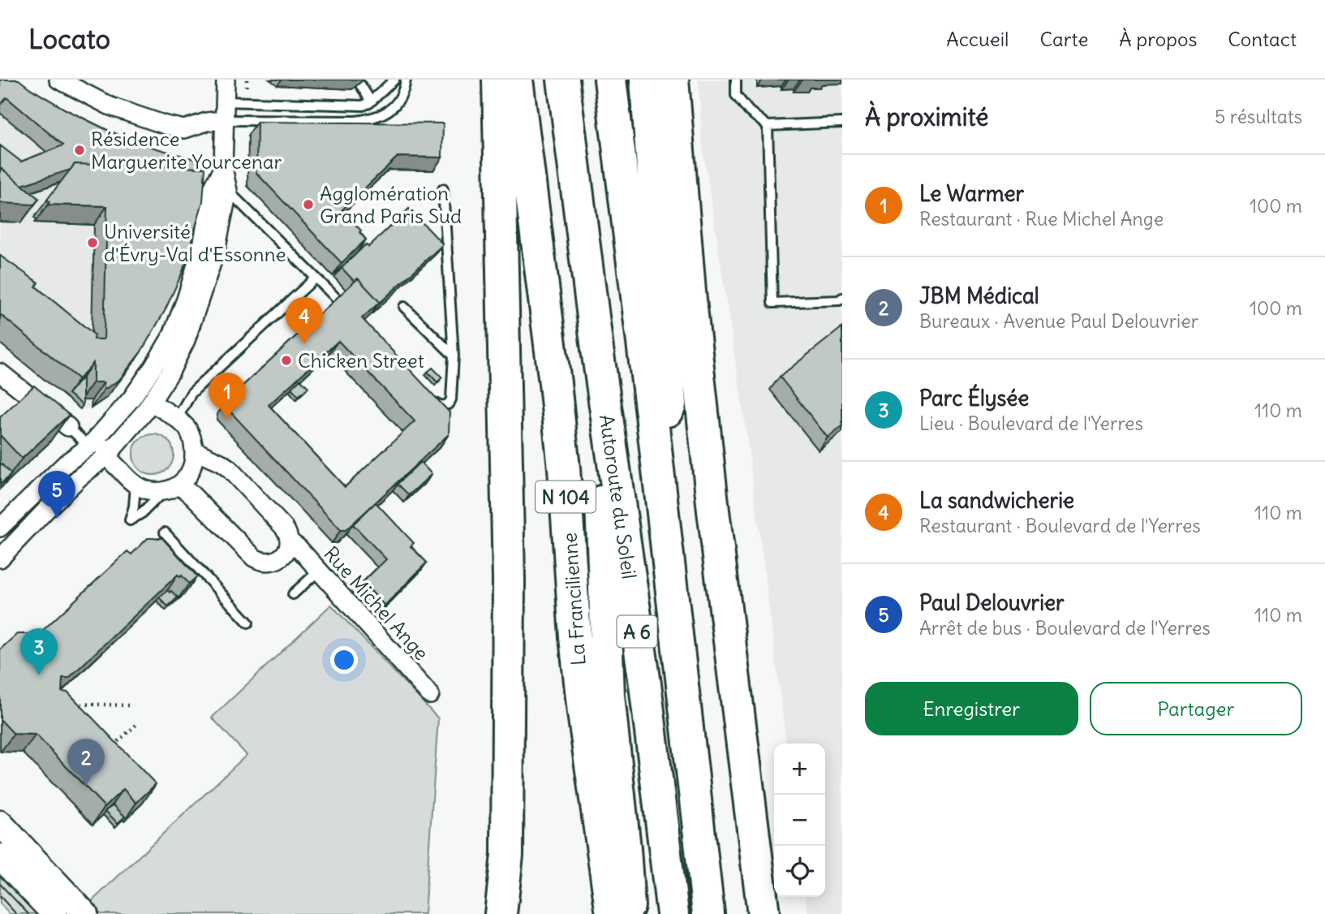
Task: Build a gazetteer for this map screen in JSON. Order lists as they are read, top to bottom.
{
  "streets": {
    "highway": [
      "N 104",
      "Autoroute du Soleil",
      "La Francilienne",
      "A 6"
    ],
    "street": ["Rue Michel Ange"]
  },
  "places": [
    "Résidence Marguerite Yourcenar",
    "Agglomération Grand Paris Sud",
    "Université d'Évry-Val d'Essonne",
    "Chicken Street"
  ],
  "page": {
    "header": "Locato",
    "nav": [
      "Accueil",
      "Carte",
      "À propos",
      "Contact"
    ],
    "heading": ["À proximité", "5 résultats"],
    "list": [
      {
        "mark": "1",
        "name": "Le Warmer",
        "note": "Restaurant · Rue Michel Ange",
        "value": "100 m"
      },
      {
        "mark": "2",
        "name": "JBM Médical",
        "note": "Bureaux · Avenue Paul Delouvrier",
        "value": "100 m"
      },
      {
        "mark": "3",
        "name": "Parc Élysée",
        "note": "Lieu · Boulevard de l'Yerres",
        "value": "110 m"
      },
      {
        "mark": "4",
        "name": "La sandwicherie",
        "note": "Restaurant · Boulevard de l'Yerres",
        "value": "110 m"
      },
      {
        "mark": "5",
        "name": "Paul Delouvrier",
        "note": "Arrêt de bus · Boulevard de l'Yerres",
        "value": "110 m"
      }
    ],
    "pins": [
      "4",
      "1",
      "5",
      "3",
      "2"
    ],
    "buttons": ["Enregistrer", "Partager"],
    "map_buttons": ["+", "−"]
  }
}
